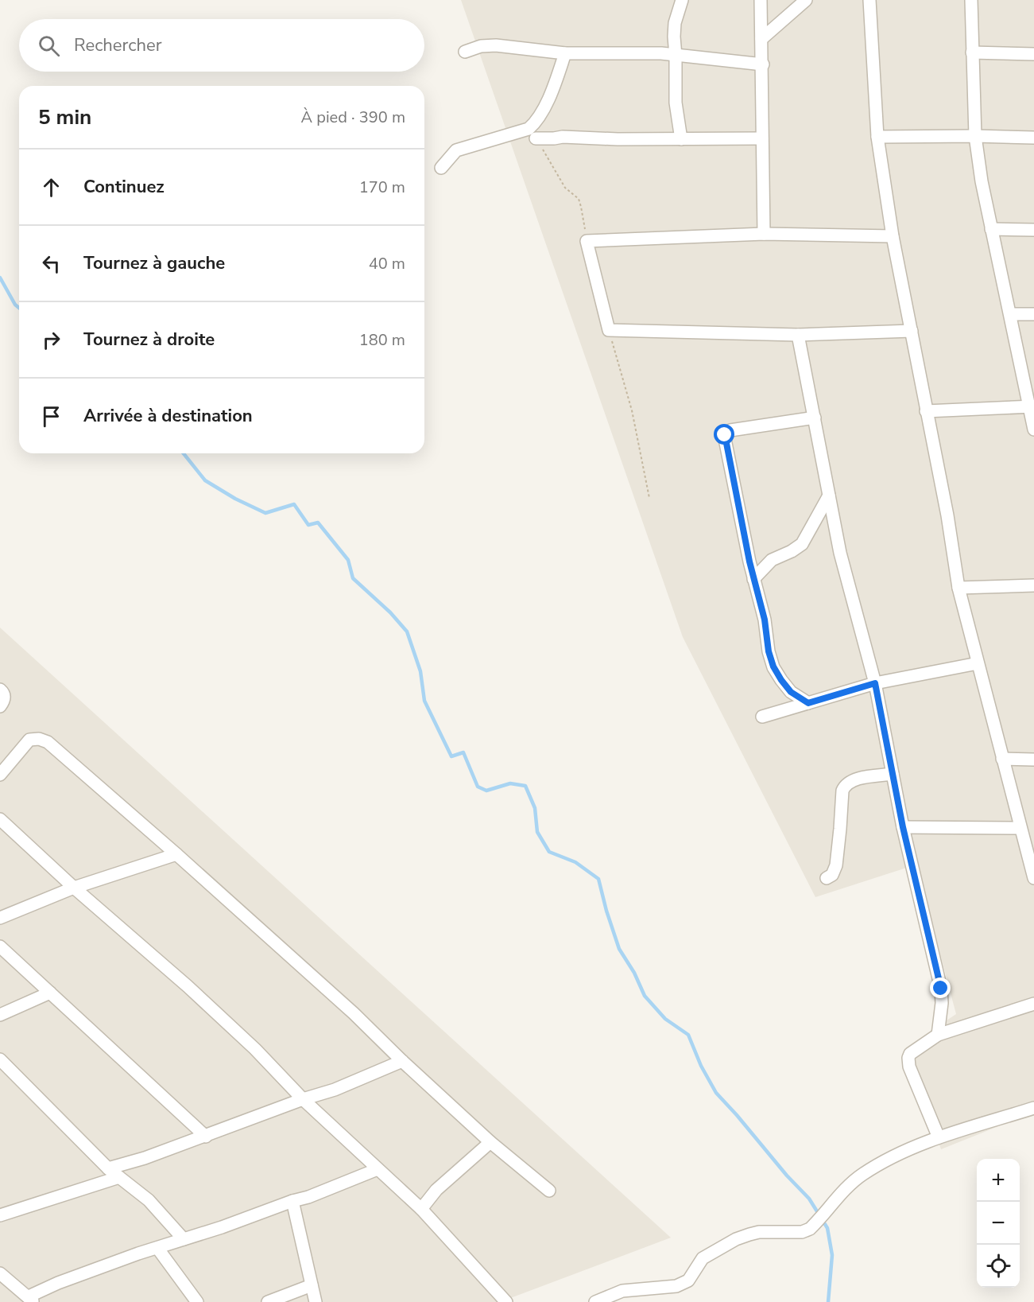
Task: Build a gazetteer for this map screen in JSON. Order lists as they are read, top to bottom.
{
  "page": {
    "search": "Rechercher",
    "heading": ["5 min", "À pied · 390 m"],
    "list": [
      ["Continuez", "170 m"],
      ["Tournez à gauche", "40 m"],
      ["Tournez à droite", "180 m"],
      "Arrivée à destination"
    ],
    "map_buttons": ["+", "−"]
  }
}
